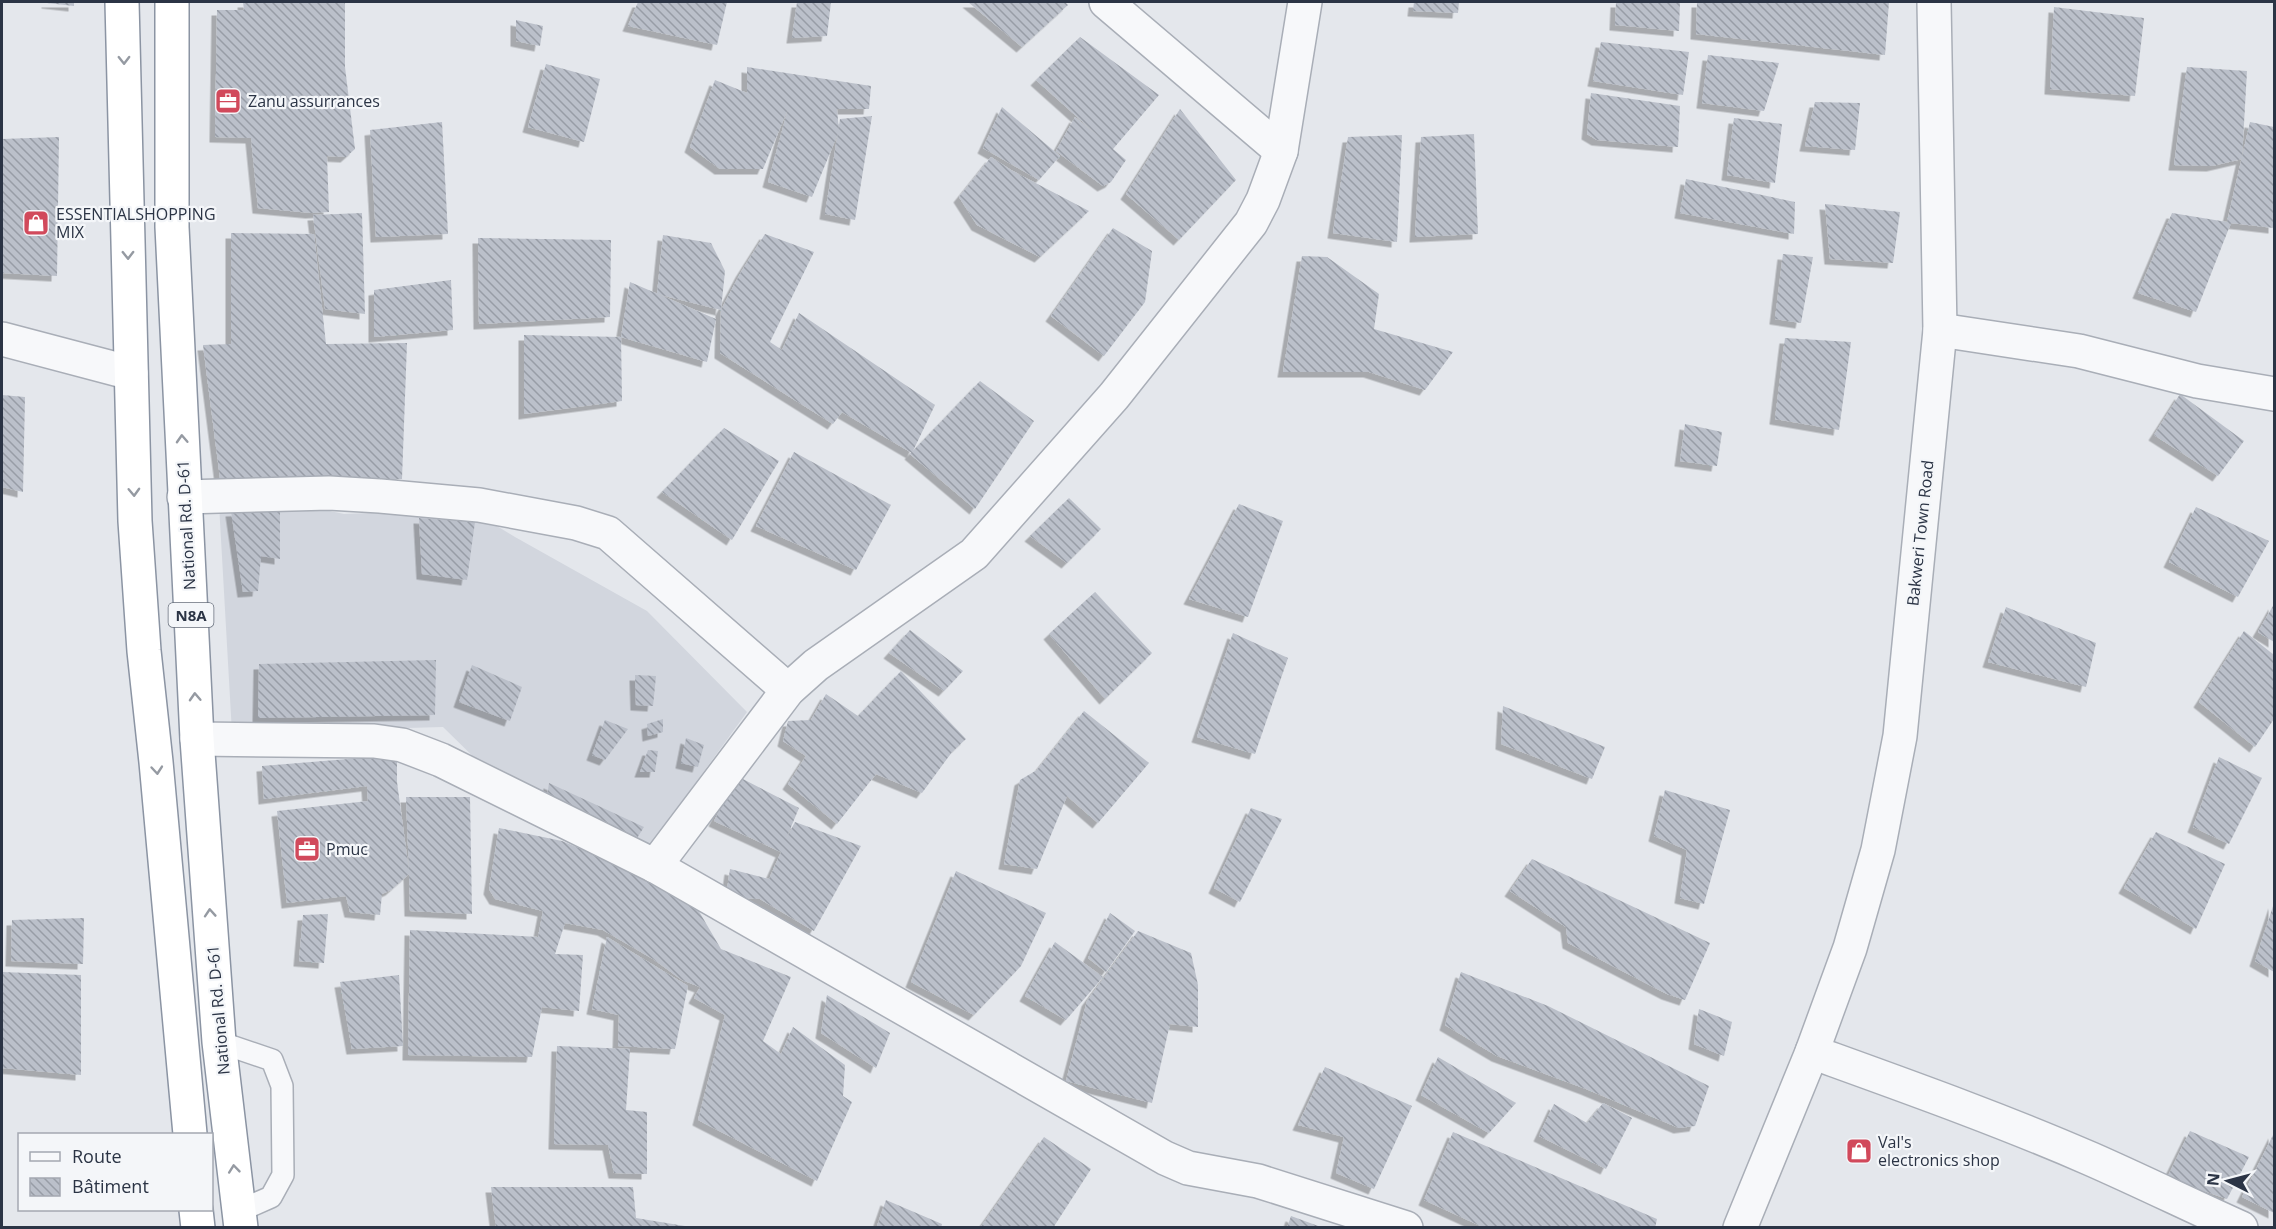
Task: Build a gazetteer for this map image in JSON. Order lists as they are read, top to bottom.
{
  "streets": {
    "highway": ["National Rd. D-61", "N8A"],
    "street": ["Bakweri Town Road"]
  },
  "places": {
    "office": ["Zanu assurrances", "Pmuc"],
    "shop": ["ESSENTIALSHOPPING MIX", "Val's electronics shop"]
  },
  "legend": ["Route", "Bâtiment"],
  "north": "left"
}
